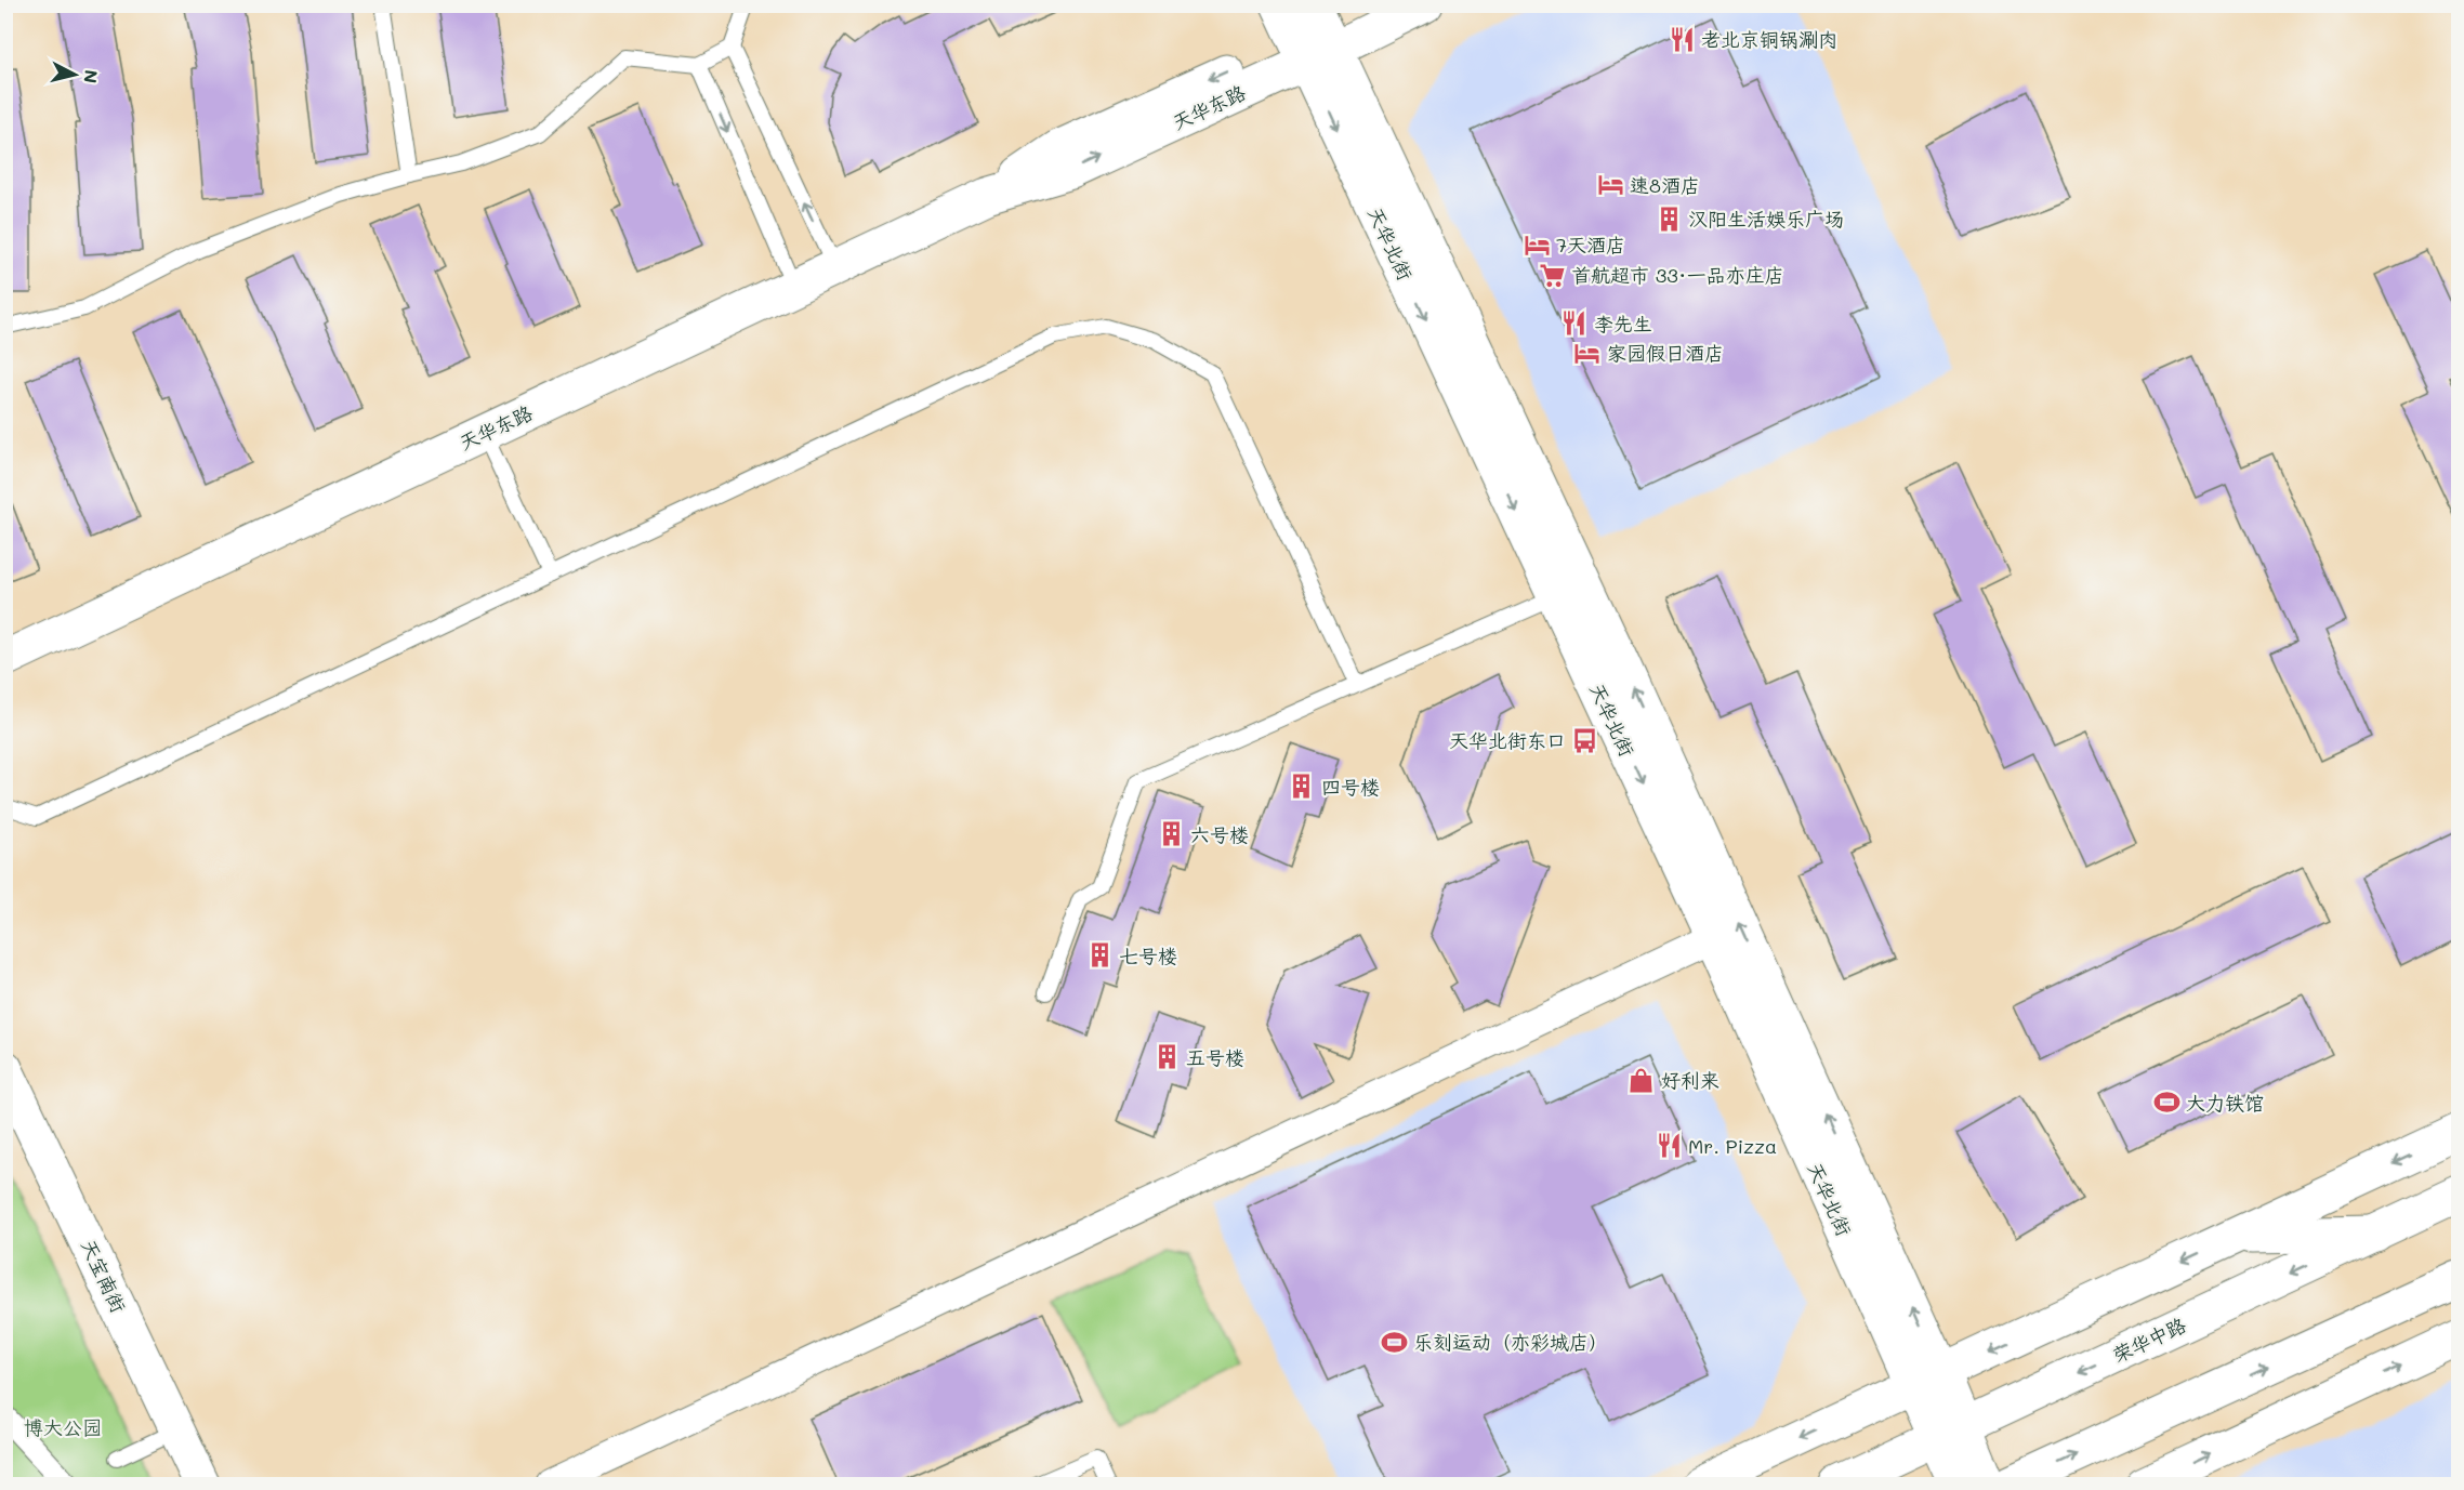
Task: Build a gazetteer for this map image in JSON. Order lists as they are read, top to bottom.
{
  "streets": {
    "street": [
      "天华东路",
      "天华北街",
      "天宝南街",
      "荣华中路"
    ]
  },
  "crossings": [
    ["天华东路", "天华北街"],
    ["天华北街", "荣华中路"]
  ],
  "parks": ["博大公园"],
  "places": {
    "restaurant": ["老北京铜锅涮肉", "李先生", "Mr. Pizza"],
    "hotel": ["速8酒店", "7天酒店", "家园假日酒店"],
    "building": [
      "汉阳生活娱乐广场",
      "四号楼",
      "六号楼",
      "七号楼",
      "五号楼"
    ],
    "supermarket": ["首航超市 33·一品亦庄店"],
    "bus stop": ["天华北街东口"],
    "shop": ["好利来"],
    "sports": ["大力铁馆", "乐刻运动（亦彩城店）"]
  },
  "north": "right"
}
